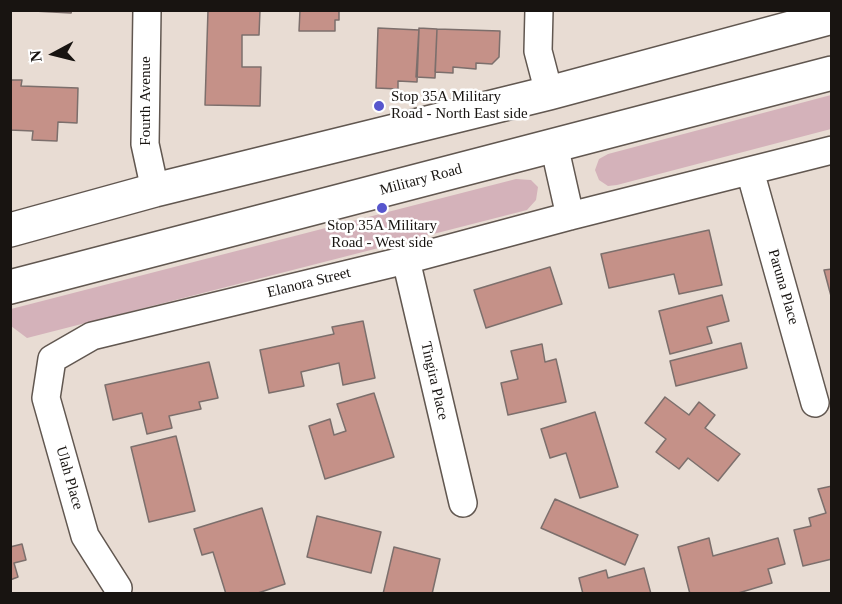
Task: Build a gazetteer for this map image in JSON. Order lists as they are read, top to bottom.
{
  "streets": {
    "main road": ["Military Road"],
    "street": [
      "Fourth Avenue",
      "Elanora Street",
      "Paruna Place",
      "Tingira Place",
      "Ulah Place"
    ]
  },
  "crossings": [
    ["Elanora Street", "Paruna Place"],
    ["Elanora Street", "Tingira Place"],
    ["Elanora Street", "Ulah Place"]
  ],
  "places": ["Stop 35A Military Road - North East side", "Stop 35A Military Road - West side"],
  "north": "left"
}
